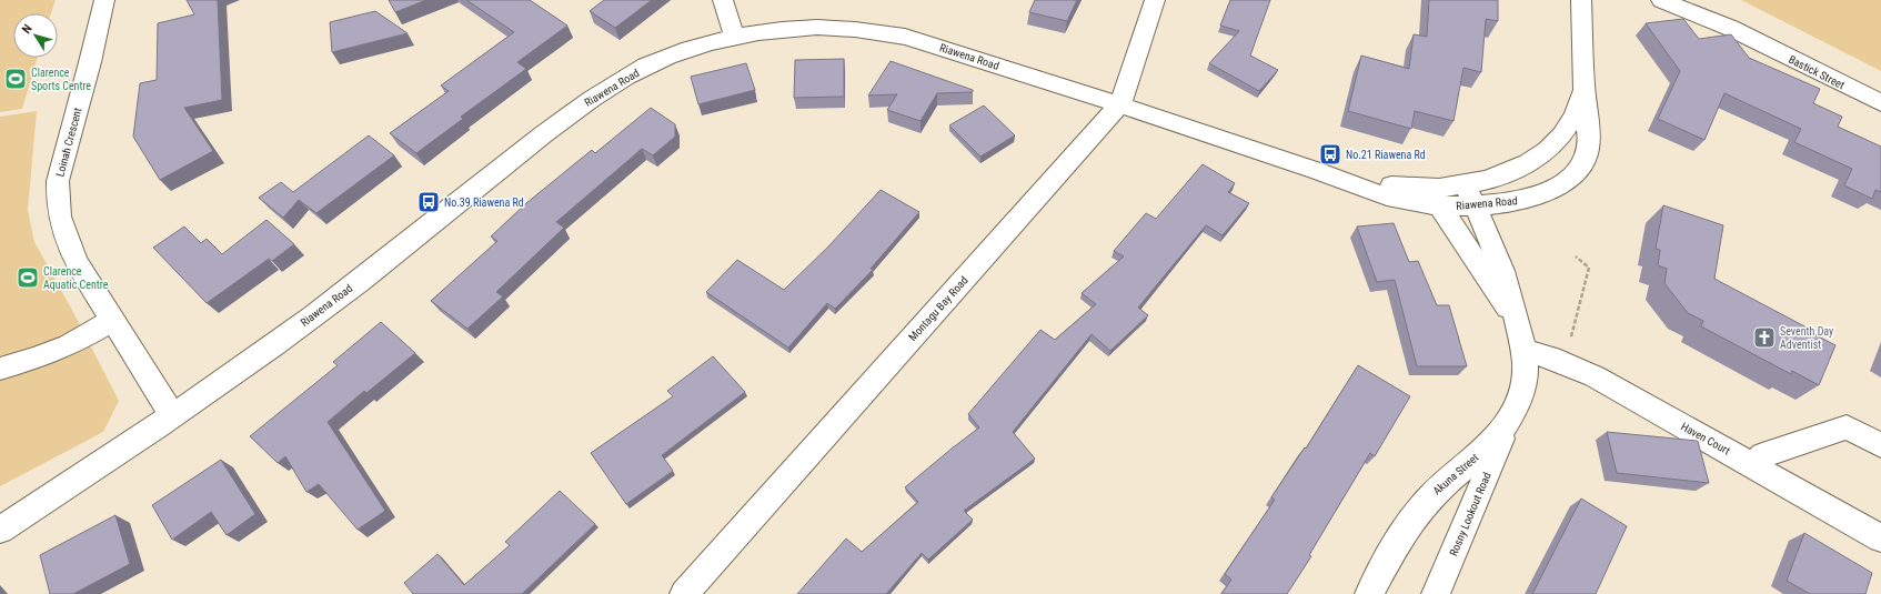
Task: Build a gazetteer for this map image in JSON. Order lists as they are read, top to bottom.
{
  "streets": {
    "street": [
      "Riawena Road",
      "Bastick Street",
      "Loinah Crescent",
      "Montagu Bay Road",
      "Haven Court",
      "Akuna Street",
      "Rosny Lookout Road"
    ]
  },
  "crossings": [
    ["Riawena Road", "Loinah Crescent"],
    ["Riawena Road", "Montagu Bay Road"],
    ["Riawena Road", "Akuna Street"],
    ["Haven Court", "Akuna Street"],
    ["Akuna Street", "Rosny Lookout Road"]
  ],
  "places": {
    "sports": ["Clarence Sports Centre", "Clarence Aquatic Centre"],
    "bus stop": ["No.21 Riawena Rd", "No.39 Riawena Rd"],
    "church": ["Seventh Day Adventist"]
  },
  "north": "top left"
}
